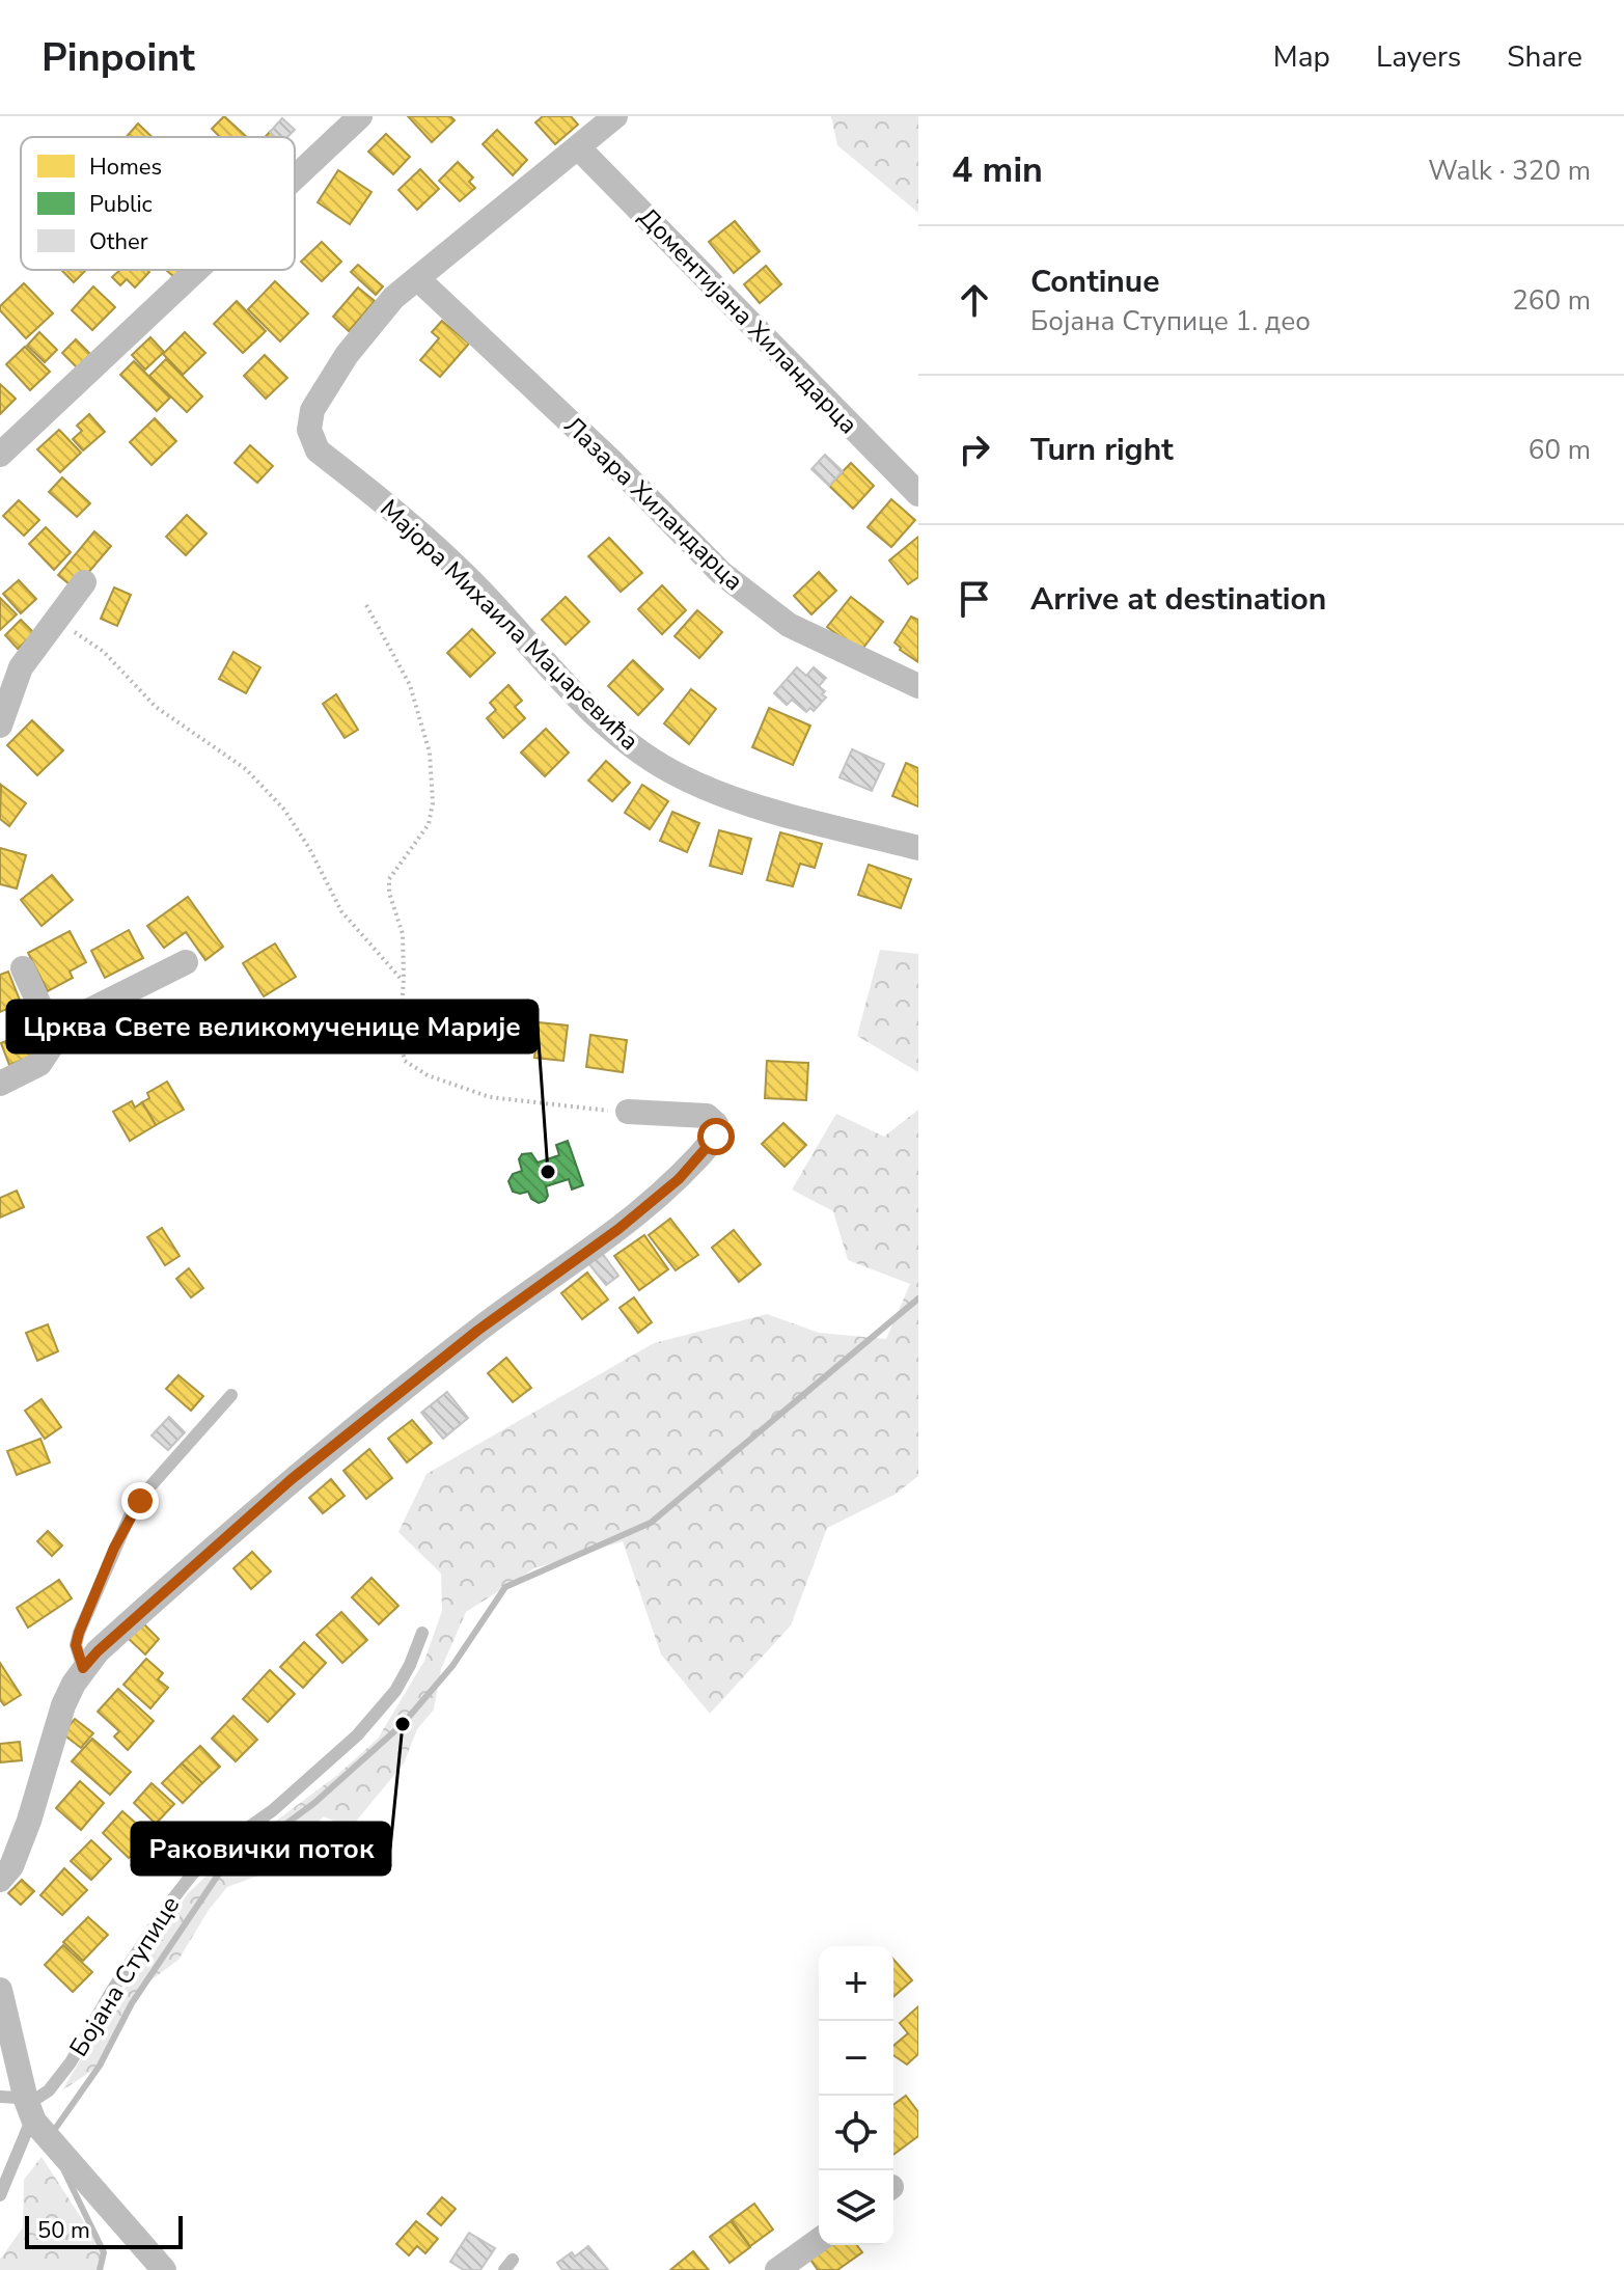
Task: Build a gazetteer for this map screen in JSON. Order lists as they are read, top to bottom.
{
  "streets": {
    "street": ["Доментијана Хиландарца", "Лазара Хиландарца", "Мајора Михаила Маџаревића"],
    "lane": ["Бојана Ступице"]
  },
  "crossings": [
    ["Доментијана Хиландарца", "Мајора Михаила Маџаревића"],
    ["Лазара Хиландарца", "Мајора Михаила Маџаревића"]
  ],
  "places": ["Црква Свете великомученице Марије", "Раковички поток"],
  "legend": ["Homes", "Public", "Other"],
  "scale_bar": "50 m",
  "page": {
    "header": "Pinpoint",
    "nav": ["Map", "Layers", "Share"],
    "heading": ["4 min", "Walk · 320 m"],
    "list": [
      ["Continue", "Бојана Ступице 1. део", "260 m"],
      ["Turn right", "60 m"],
      "Arrive at destination"
    ],
    "map_buttons": ["+", "−"],
    "scale": "50 m"
  }
}
